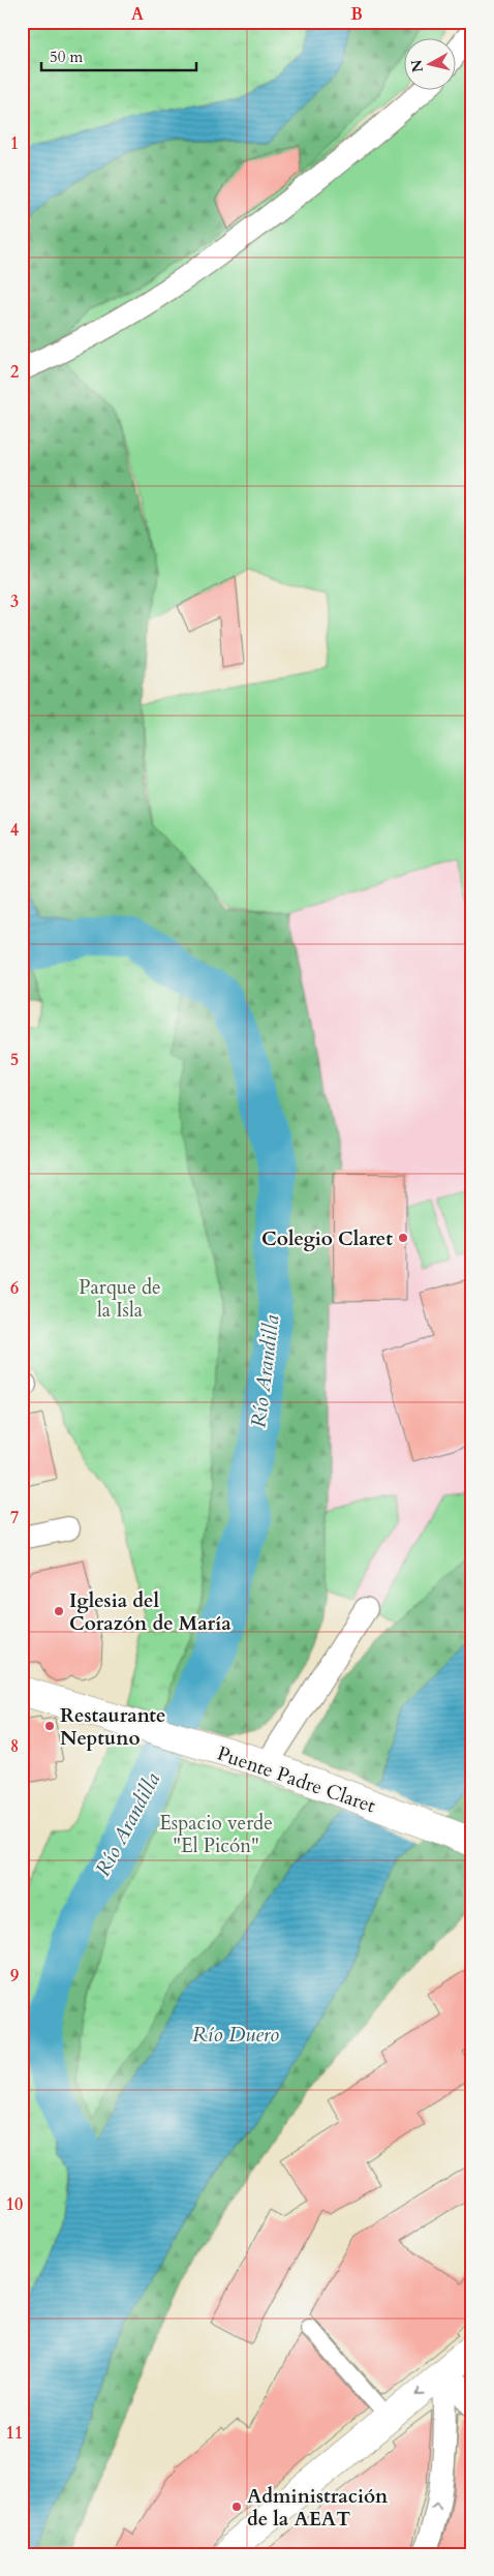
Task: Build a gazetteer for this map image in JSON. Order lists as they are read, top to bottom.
{
  "streets": {
    "street": ["Puente Padre Claret"]
  },
  "water": ["Río Arandilla", "Río Duero"],
  "parks": ["Parque de la Isla", "Espacio verde \"El Picón\""],
  "places": [
    "Colegio Claret",
    "Iglesia del Corazón de María",
    "Restaurante Neptuno",
    "Administración de la AEAT"
  ],
  "scale_bar": "50 m",
  "north": "left",
  "grid": {
    "columns": ["A", "B"],
    "rows": [
      "1",
      "2",
      "3",
      "4",
      "5",
      "6",
      "7",
      "8",
      "9",
      "10",
      "11"
    ]
  }
}
